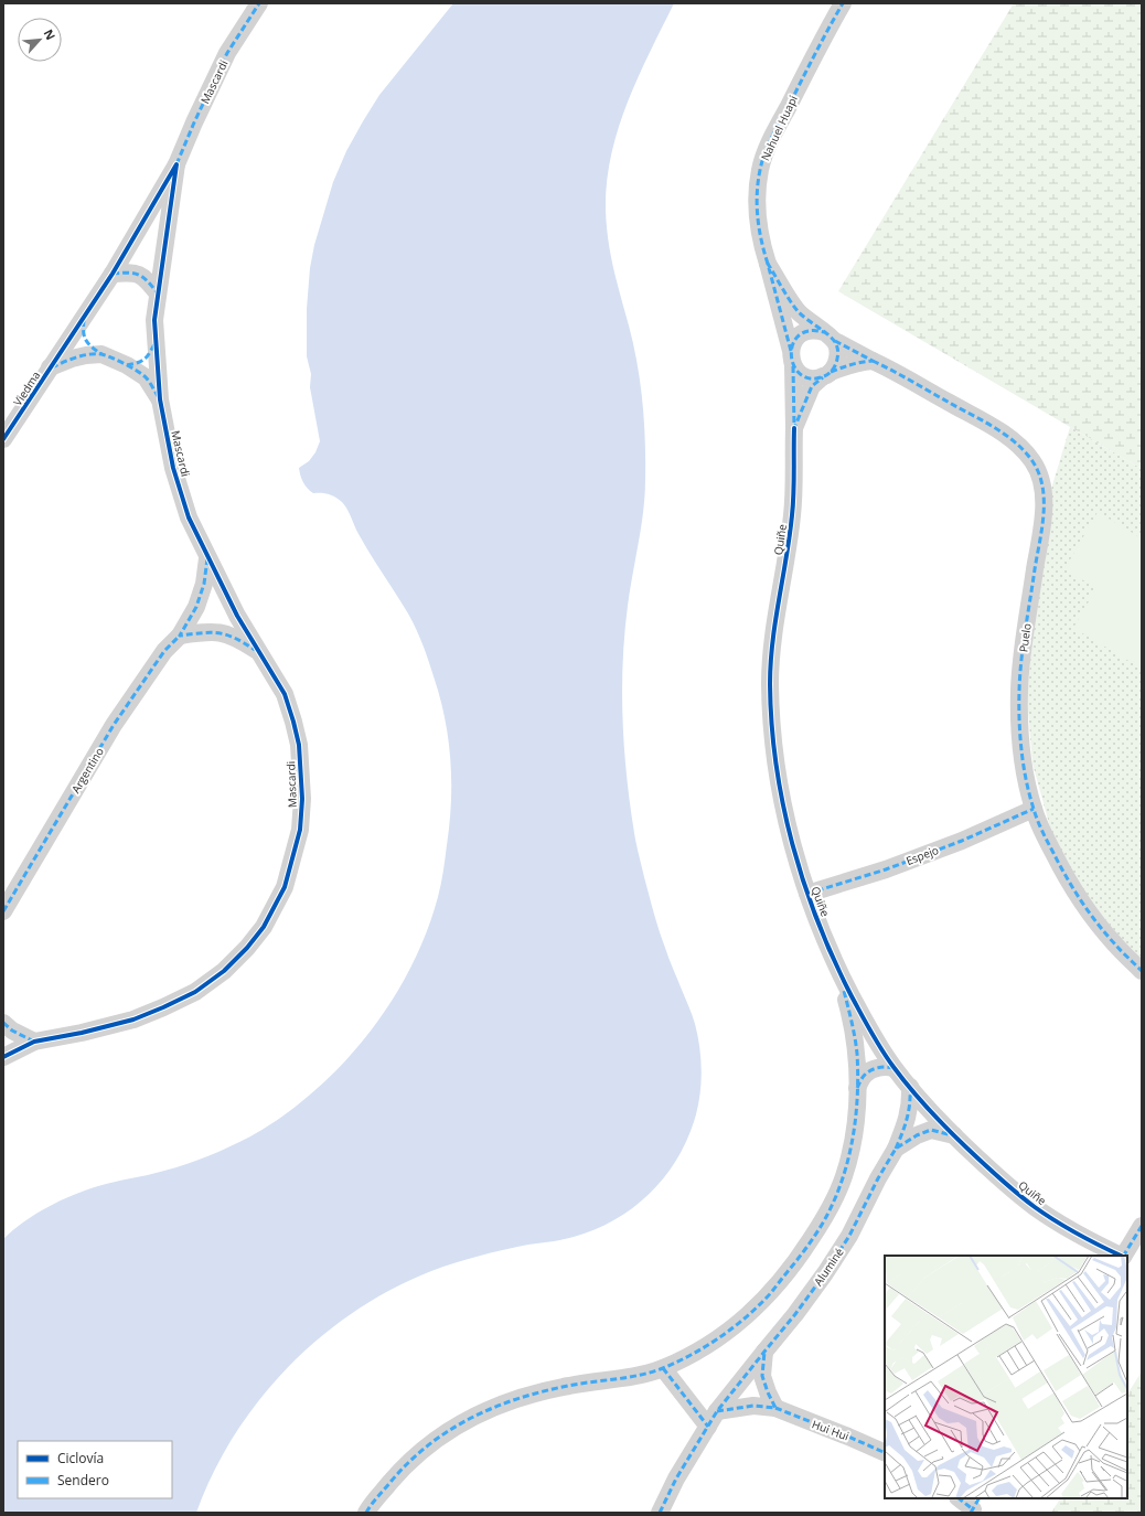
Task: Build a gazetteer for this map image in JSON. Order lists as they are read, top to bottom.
{
  "streets": {
    "street": [
      "Mascardi",
      "Nahuel Huapi",
      "Viedma",
      "Quiñe",
      "Puelo",
      "Argentino",
      "Espejo",
      "Aluminé",
      "Hui Hui"
    ]
  },
  "crossings": [
    ["Mascardi", "Viedma"],
    ["Mascardi", "Argentino"],
    ["Nahuel Huapi", "Quiñe"],
    ["Nahuel Huapi", "Puelo"],
    ["Quiñe", "Puelo"],
    ["Quiñe", "Espejo"],
    ["Quiñe", "Aluminé"],
    ["Puelo", "Espejo"],
    ["Aluminé", "Hui Hui"]
  ],
  "legend": ["Ciclovía", "Sendero"],
  "north": "top right"
}
